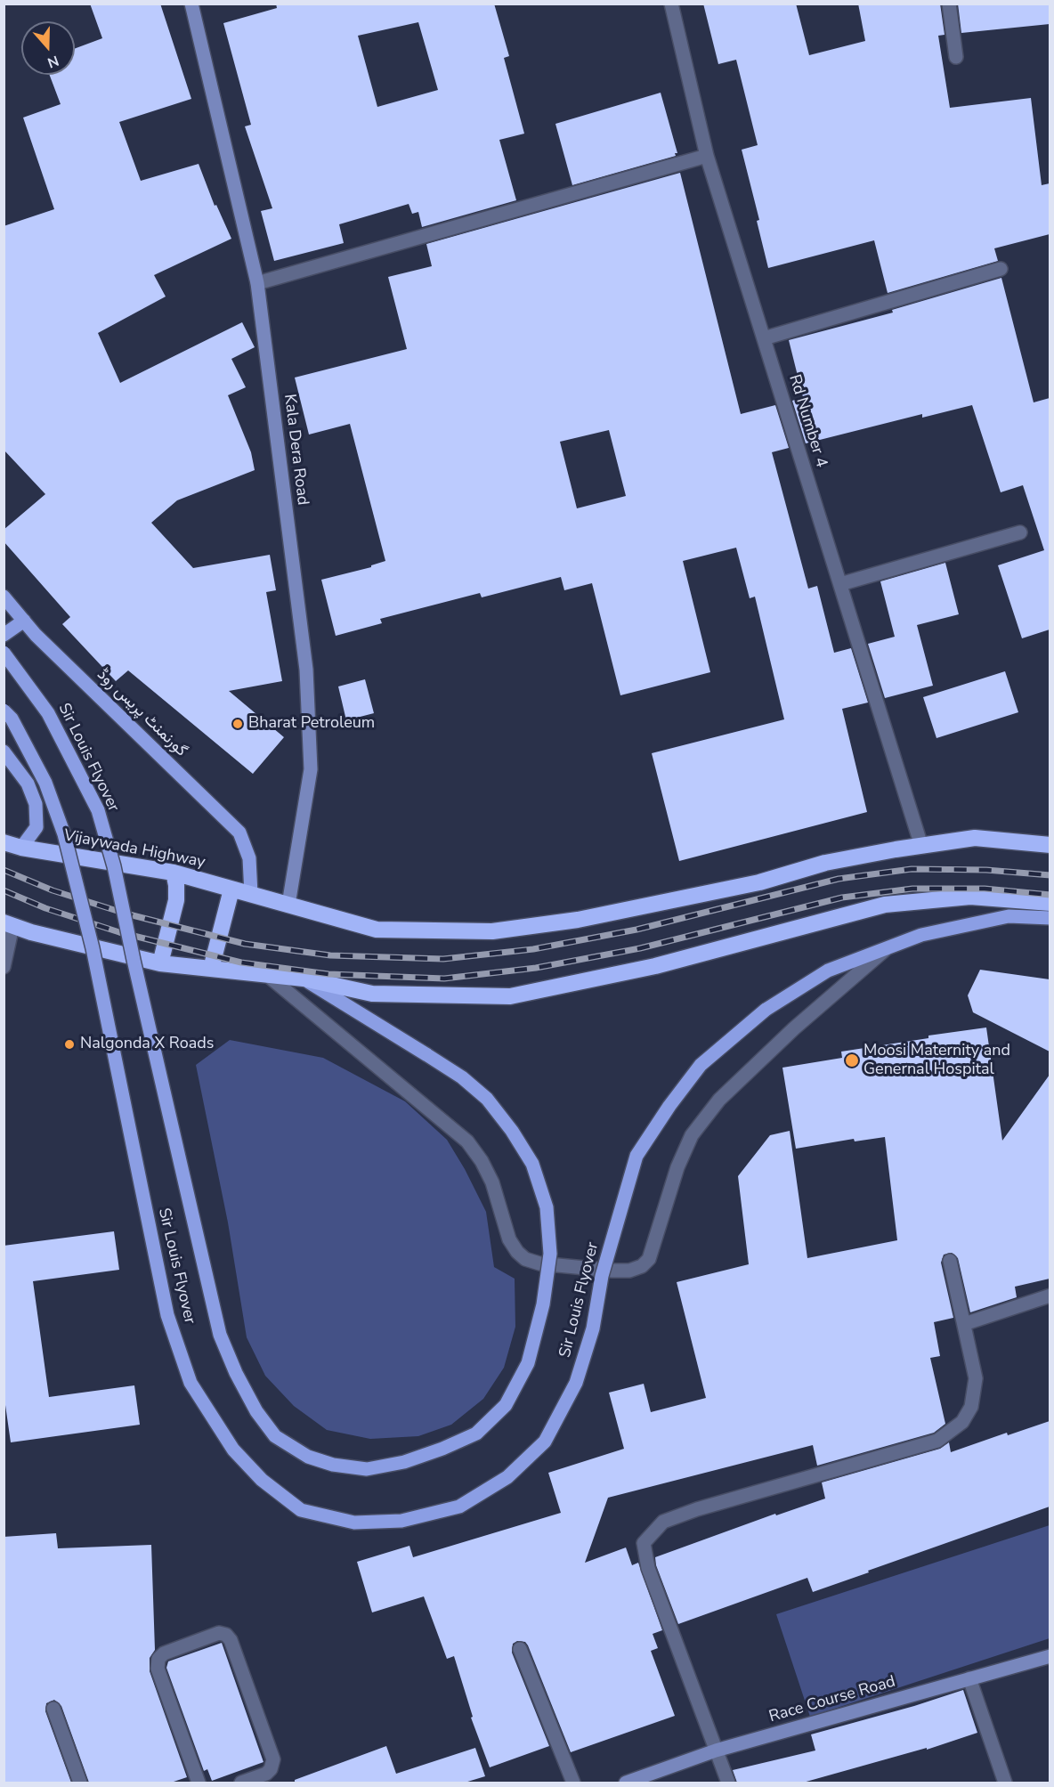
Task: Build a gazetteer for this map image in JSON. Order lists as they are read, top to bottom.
{
  "streets": {
    "highway": ["Vijaywada Highway"],
    "main road": ["گورنمنٹ پریس روڈ", "Sir Louis Flyover"],
    "street": ["Rd Number 4", "Kala Dera Road", "Race Course Road"]
  },
  "crossings": [
    ["Rd Number 4", "Vijaywada Highway"],
    ["Kala Dera Road", "Vijaywada Highway"],
    ["گورنمنٹ پریس روڈ", "Vijaywada Highway"]
  ],
  "places": ["Bharat Petroleum", "Nalgonda X Roads", "Moosi Maternity and Genernal Hospital"],
  "north": "bottom"
}
